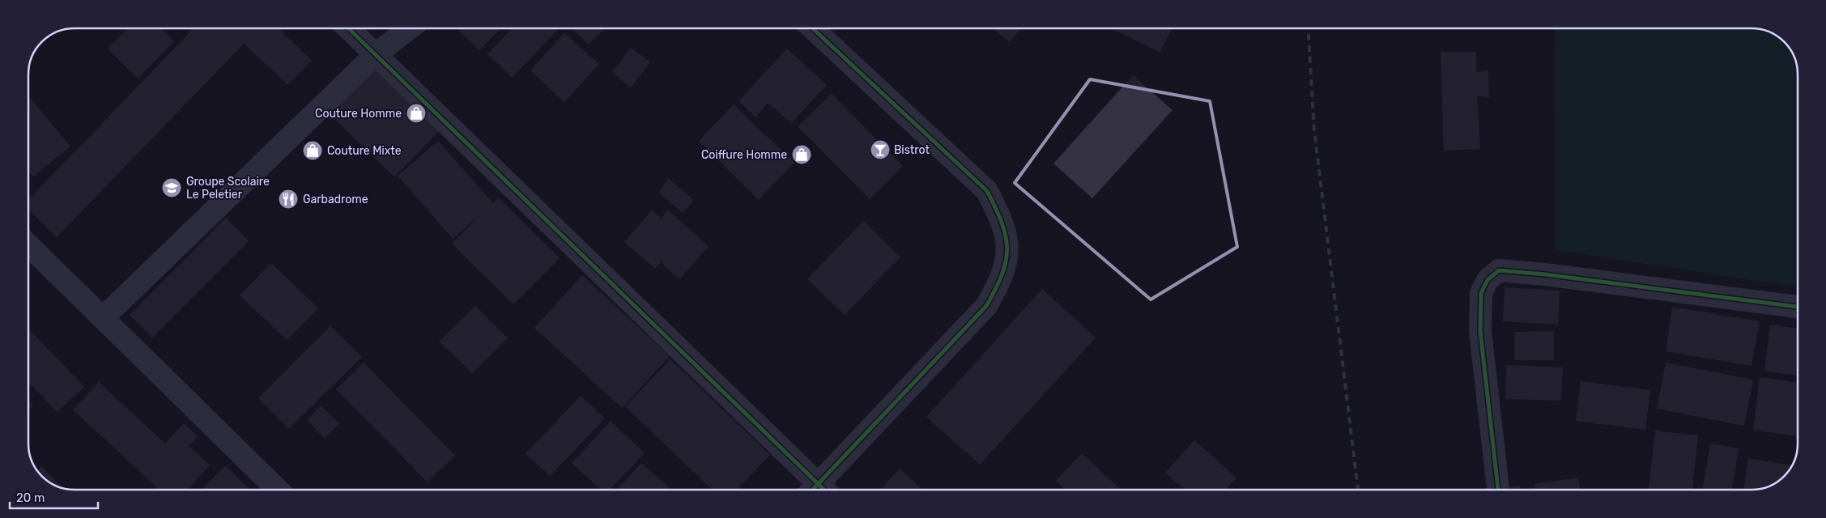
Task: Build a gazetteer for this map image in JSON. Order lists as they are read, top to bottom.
{
  "places": {
    "shop": ["Couture Homme", "Couture Mixte", "Coiffure Homme"],
    "bar": ["Bistrot"],
    "school or university": ["Groupe Scolaire Le Peletier"],
    "restaurant": ["Garbadrome"]
  },
  "scale_bar": "20 m"
}
